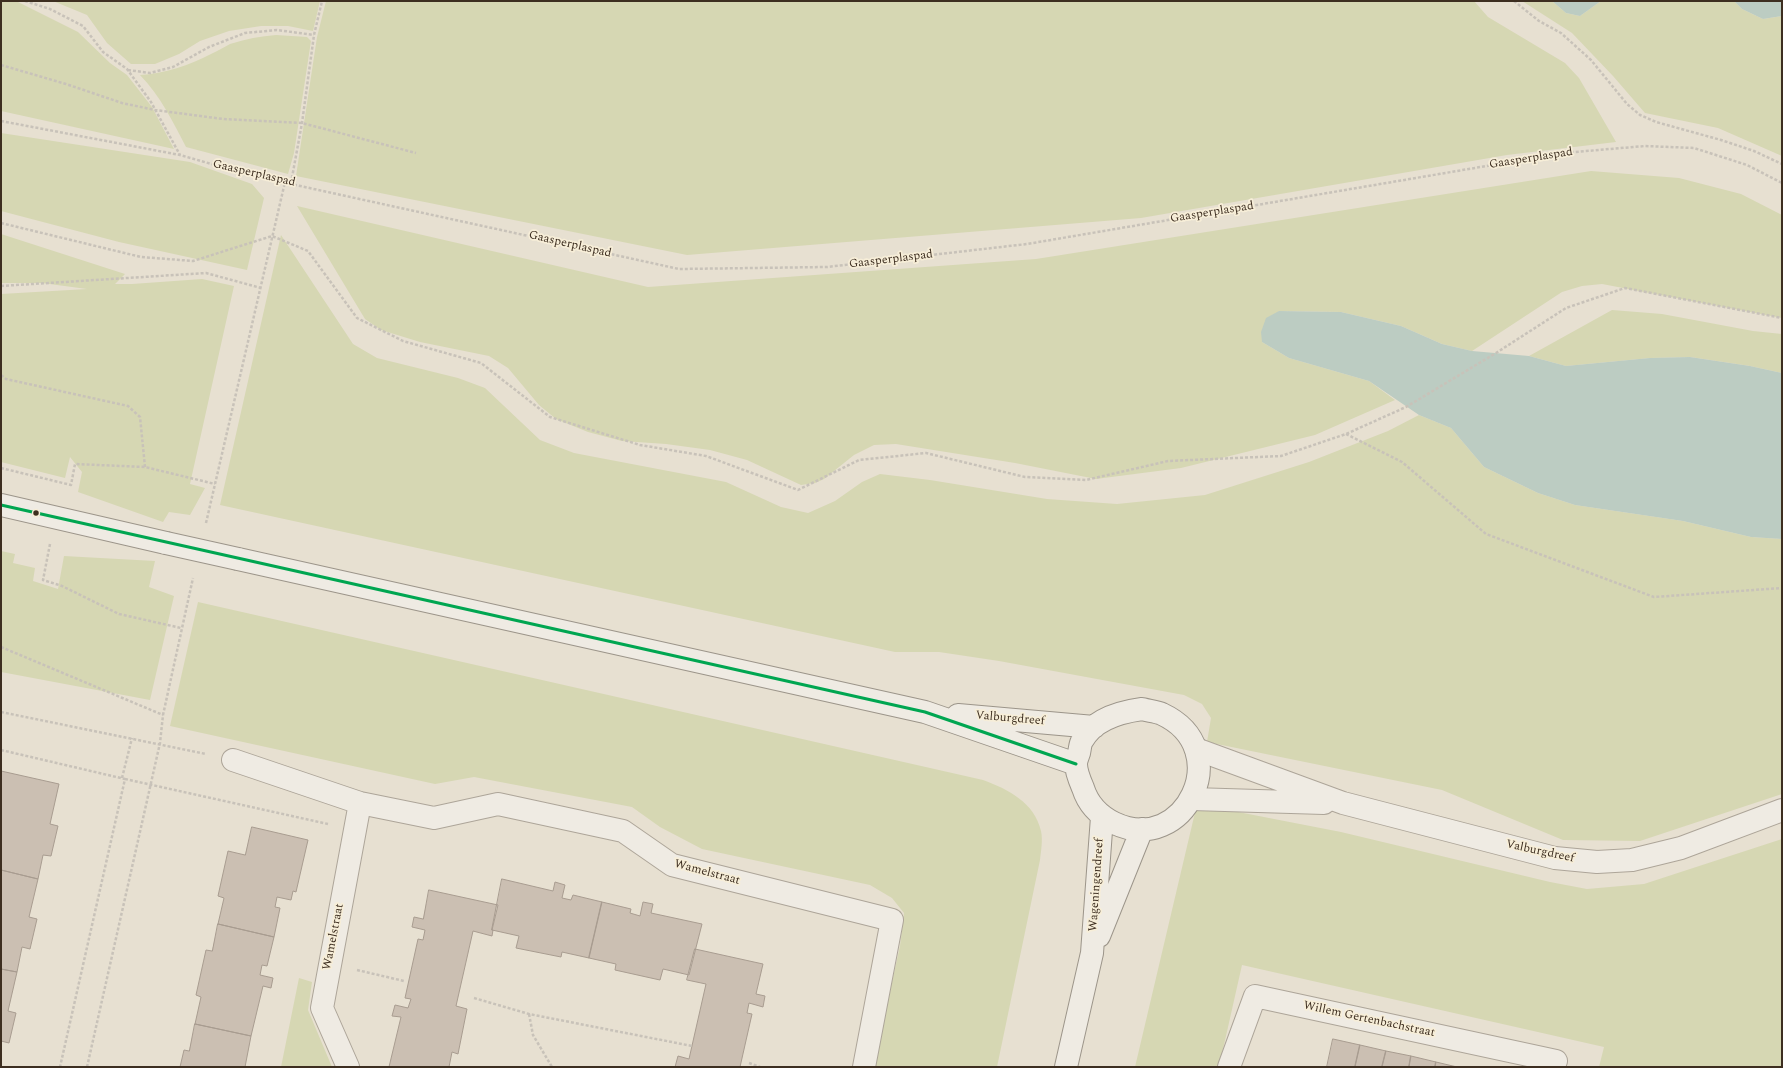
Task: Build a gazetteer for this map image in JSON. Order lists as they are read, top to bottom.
{
  "streets": {
    "street": [
      "Valburgdreef",
      "Wamelstraat",
      "Wageningendreef",
      "Willem Gertenbachstraat"
    ],
    "path": ["Gaasperplaspad"]
  },
  "crossings": [
    ["Valburgdreef", "Wageningendreef"]
  ]
}
